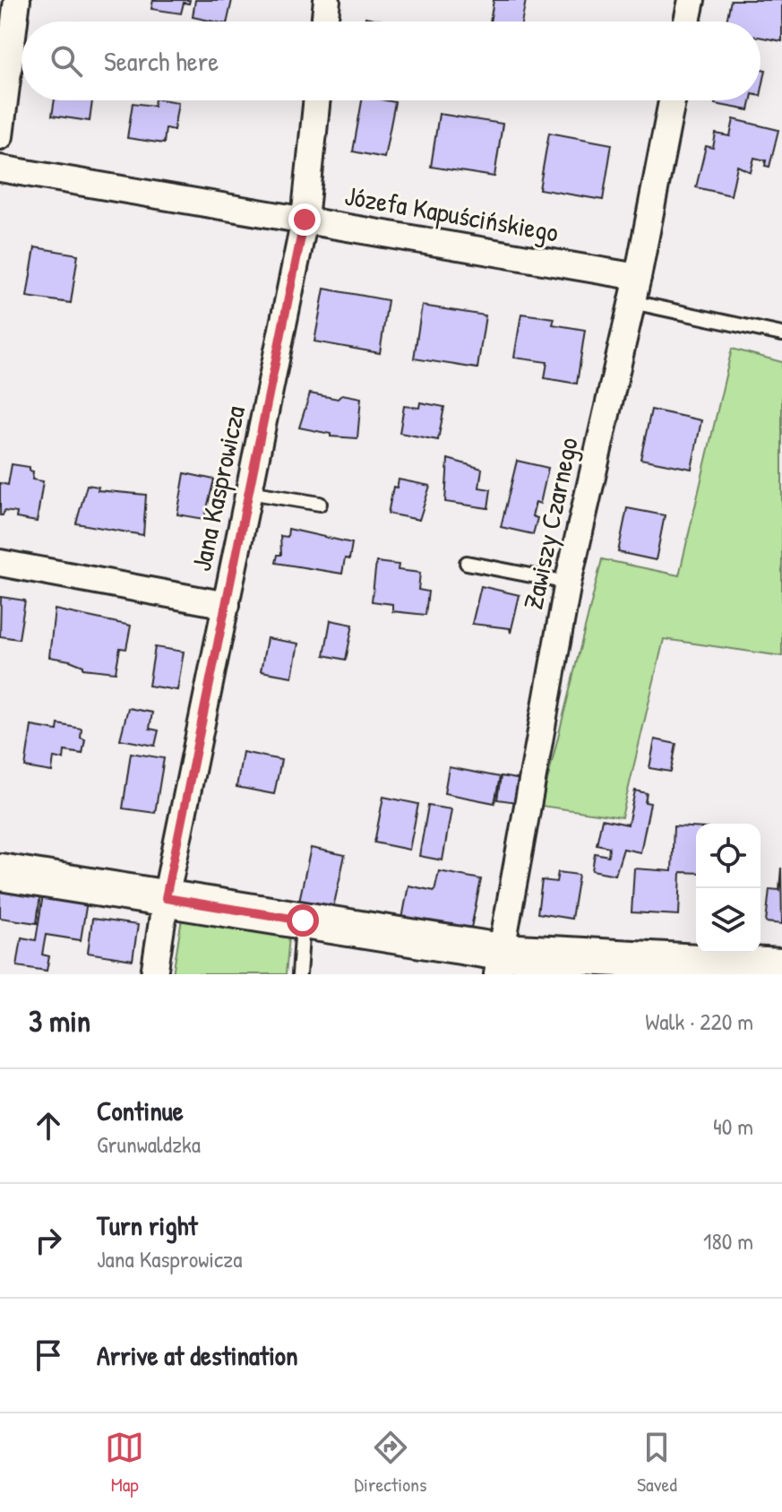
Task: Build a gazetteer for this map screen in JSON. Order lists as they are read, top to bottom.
{
  "streets": {
    "street": ["Józefa Kapuścińskiego", "Jana Kasprowicza", "Zawiszy Czarnego"]
  },
  "crossings": [
    ["Józefa Kapuścińskiego", "Jana Kasprowicza"],
    ["Józefa Kapuścińskiego", "Zawiszy Czarnego"]
  ],
  "page": {
    "search": "Search here",
    "heading": ["3 min", "Walk · 220 m"],
    "list": [
      ["Continue", "Grunwaldzka", "40 m"],
      ["Turn right", "Jana Kasprowicza", "180 m"],
      "Arrive at destination"
    ],
    "nav": ["Map", "Directions", "Saved"]
  }
}
